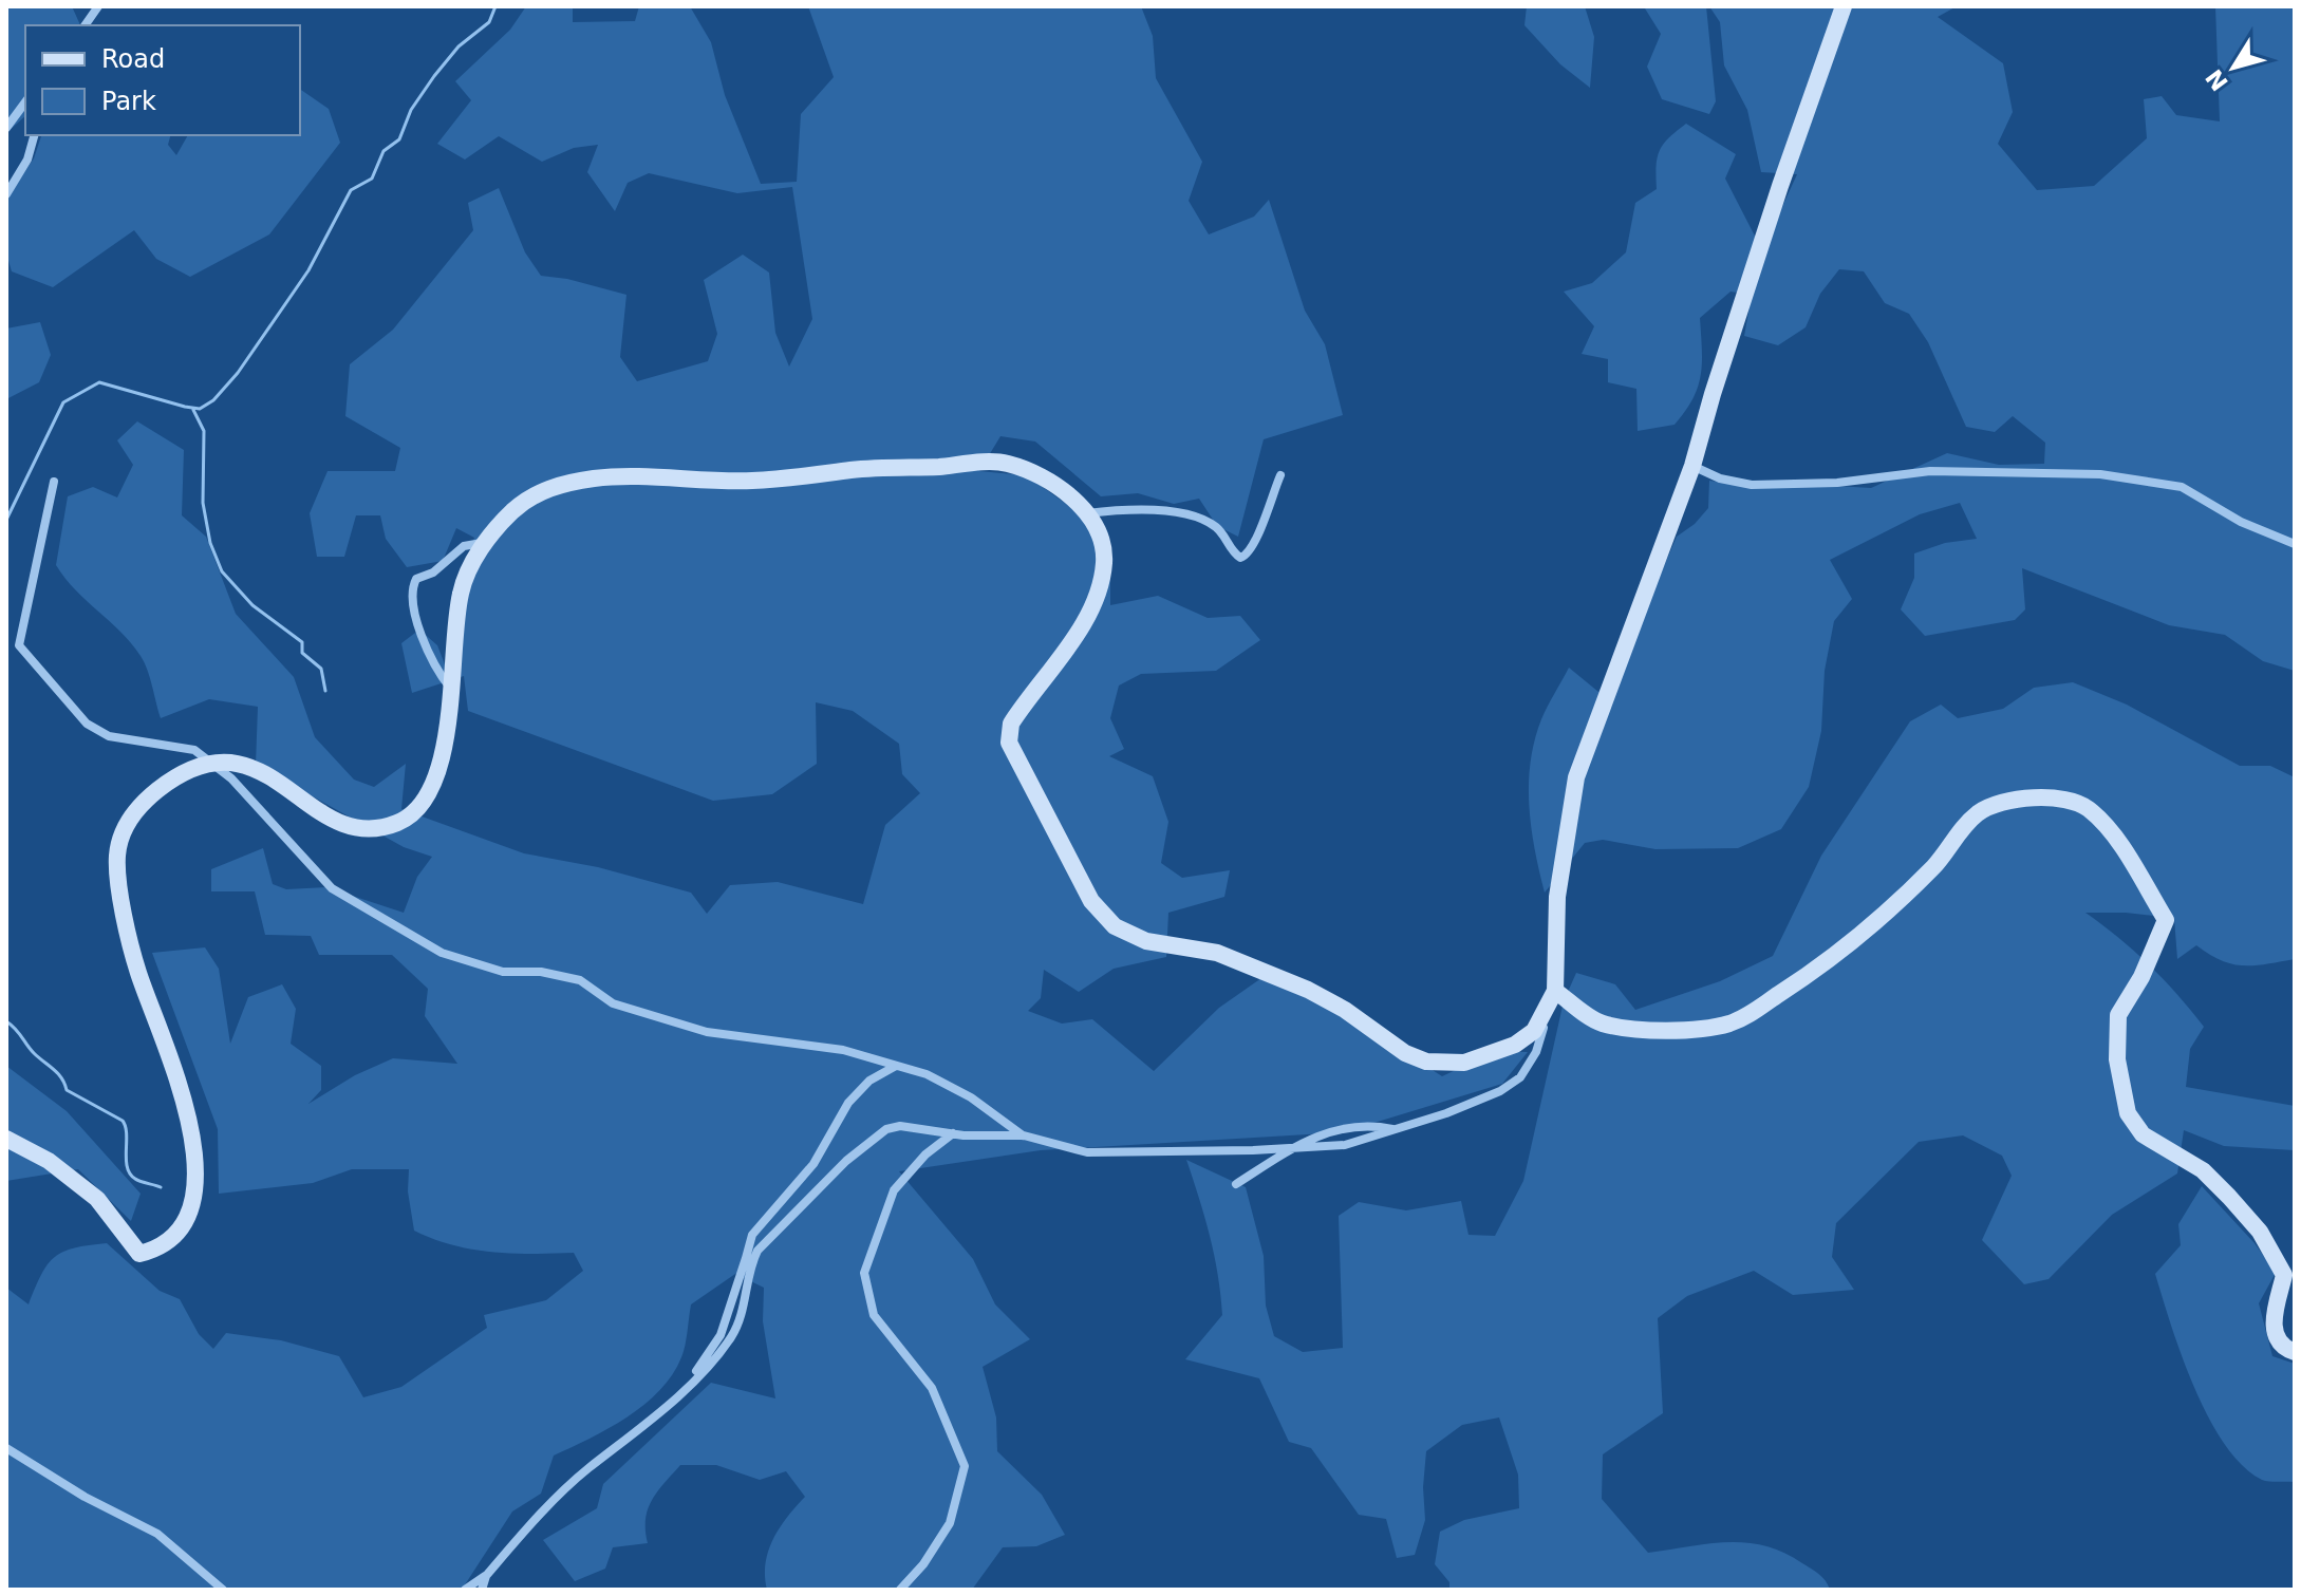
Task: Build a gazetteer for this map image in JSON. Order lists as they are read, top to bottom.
{
  "legend": ["Road", "Park"],
  "north": "bottom left"
}
